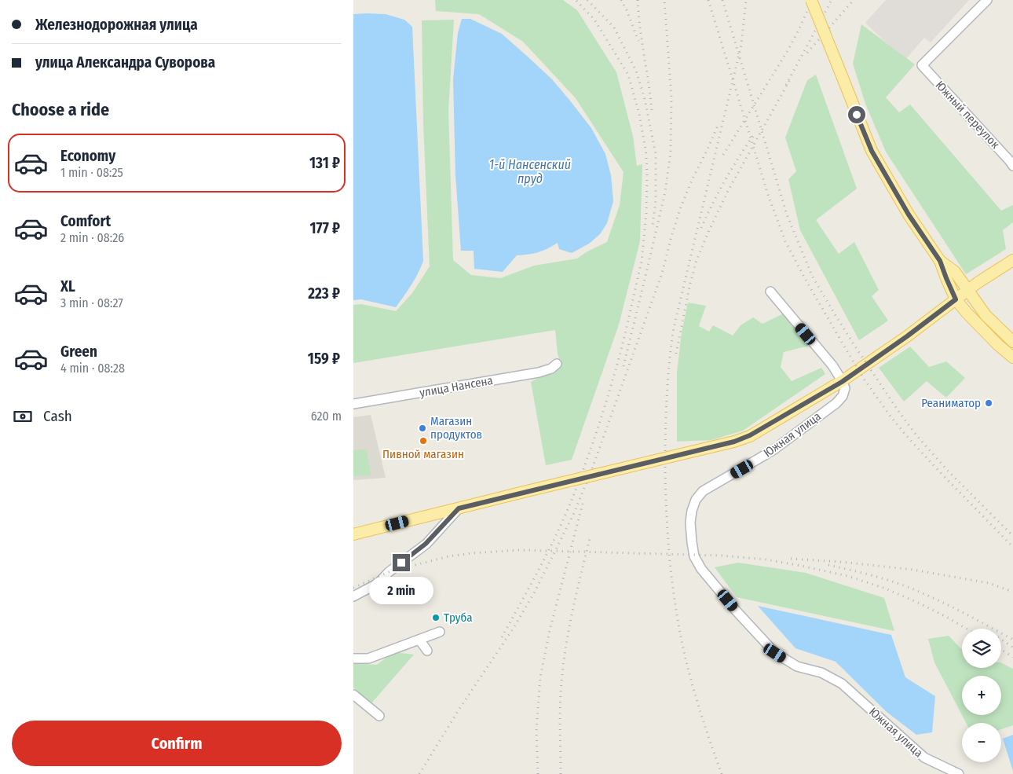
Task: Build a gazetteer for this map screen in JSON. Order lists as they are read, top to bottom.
{
  "streets": {
    "street": ["Южный переулок", "улица Нансена", "Южная улица"]
  },
  "water": ["1-й Нансенский пруд"],
  "places": [
    "Реаниматор",
    "Магазин продуктов",
    "Пивной магазин",
    "Труба"
  ],
  "page": {
    "banner": ["Железнодорожная улица", "улица Александра Суворова"],
    "heading": "Choose a ride",
    "list": [
      {
        "name": "Economy",
        "note": "1 min · 08:25",
        "value": "131 ₽"
      },
      {
        "name": "Comfort",
        "note": "2 min · 08:26",
        "value": "177 ₽"
      },
      {
        "name": "XL",
        "note": "3 min · 08:27",
        "value": "223 ₽"
      },
      {
        "name": "Green",
        "note": "4 min · 08:28",
        "value": "159 ₽"
      }
    ],
    "pay": ["Cash", "620 m"],
    "bubble": "2 min",
    "map_buttons": ["+", "−"],
    "buttons": "Confirm"
  }
}
